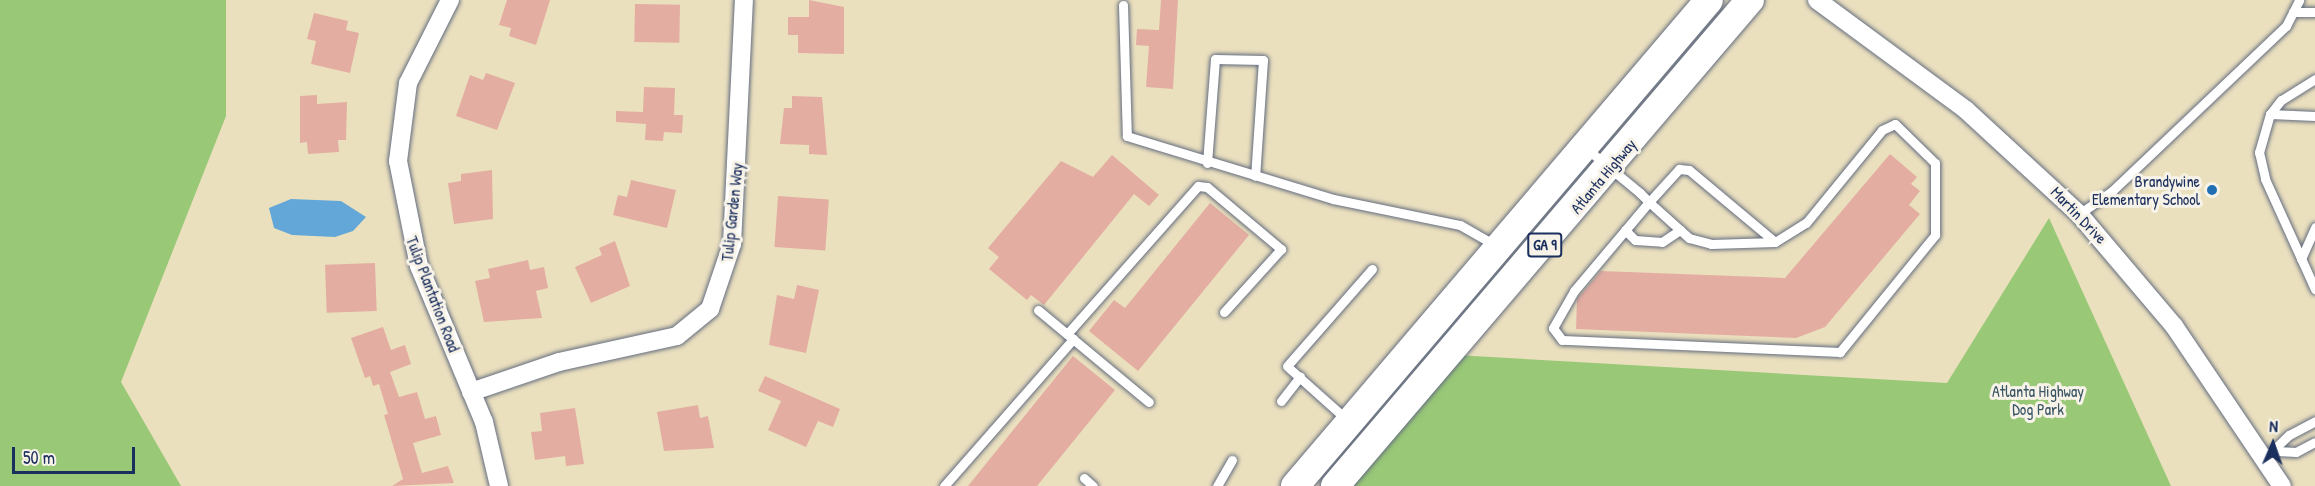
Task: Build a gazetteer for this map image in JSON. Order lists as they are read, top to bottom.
{
  "streets": {
    "main road": ["Atlanta Highway", "GA 9"],
    "street": ["Tulip Garden Way", "Martin Drive", "Tulip Plantation Road"]
  },
  "crossings": [
    ["Tulip Garden Way", "Tulip Plantation Road"]
  ],
  "parks": ["Atlanta Highway Dog Park"],
  "places": ["Brandywine Elementary School"],
  "scale_bar": "50 m",
  "north": "top"
}
